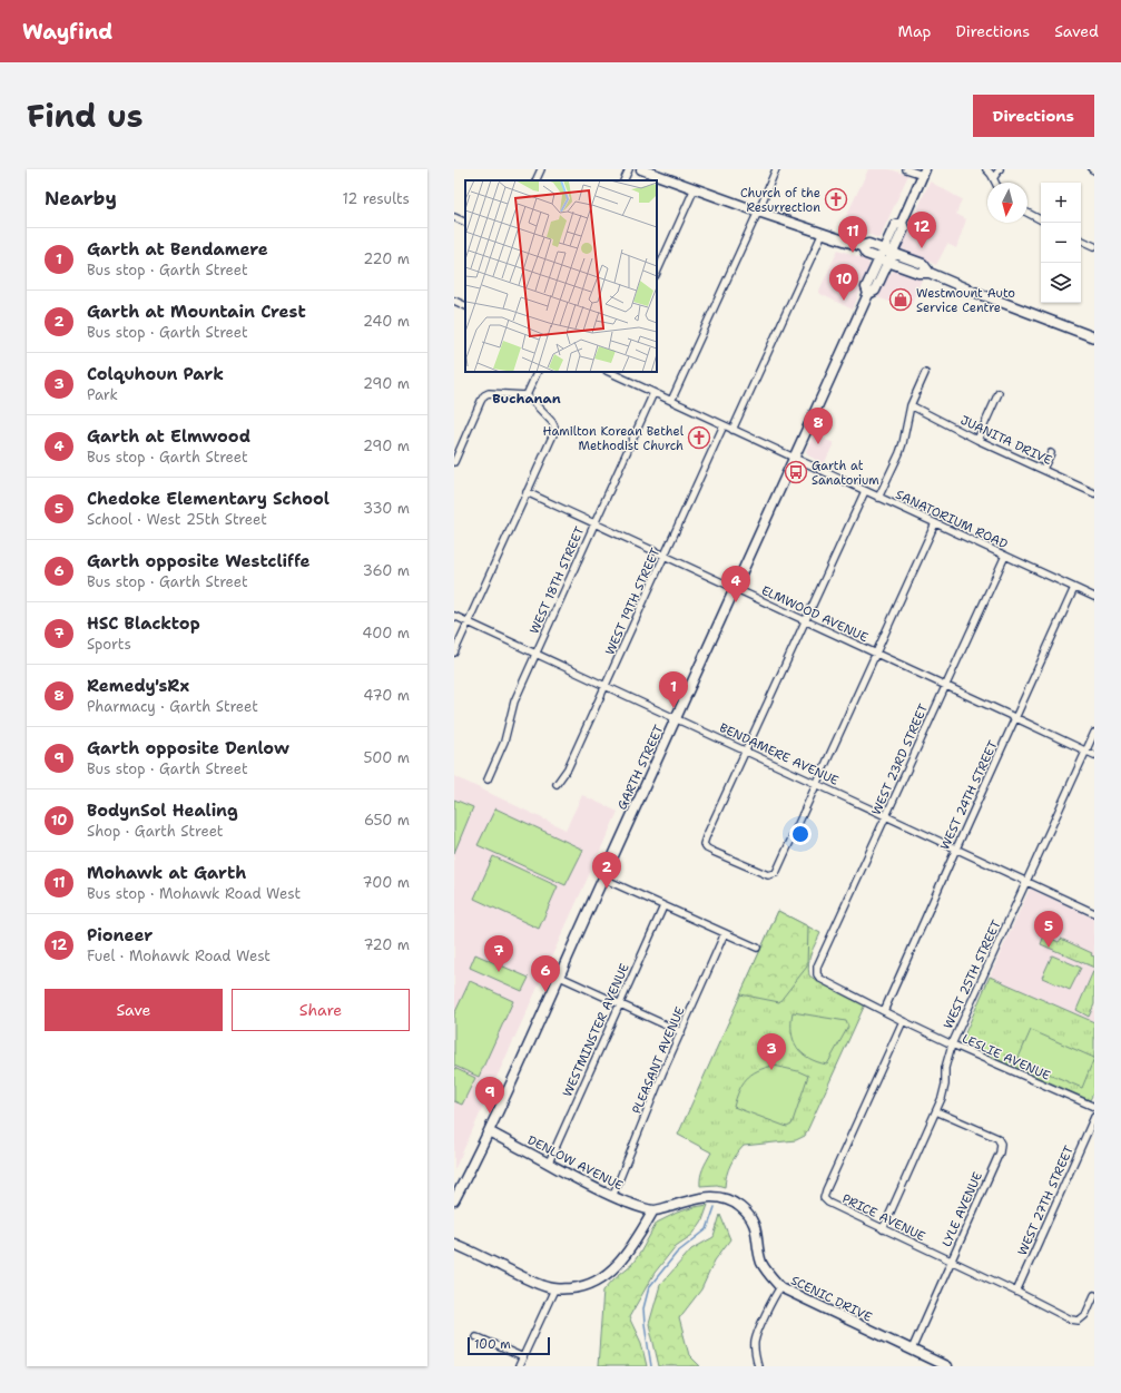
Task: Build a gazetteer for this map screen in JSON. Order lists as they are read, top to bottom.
{
  "streets": {
    "main road": ["GARTH STREET", "DENLOW AVENUE", "SCENIC DRIVE"],
    "street": [
      "JUANITA DRIVE",
      "SANATORIUM ROAD",
      "WEST 18TH STREET",
      "WEST 19TH STREET",
      "ELMWOOD AVENUE",
      "BENDAMERE AVENUE",
      "WEST 23RD STREET",
      "WEST 24TH STREET",
      "WEST 25TH STREET",
      "WESTMINSTER AVENUE",
      "LESLIE AVENUE",
      "PLEASANT AVENUE",
      "WEST 27TH STREET",
      "LYLE AVENUE",
      "PRICE AVENUE"
    ]
  },
  "crossings": [
    ["SANATORIUM ROAD", "WEST 18TH STREET"],
    ["SANATORIUM ROAD", "WEST 19TH STREET"],
    ["SANATORIUM ROAD", "WEST 23RD STREET"],
    ["SANATORIUM ROAD", "GARTH STREET"],
    ["SANATORIUM ROAD", "WEST 24TH STREET"],
    ["WEST 18TH STREET", "ELMWOOD AVENUE"],
    ["WEST 18TH STREET", "BENDAMERE AVENUE"],
    ["WEST 19TH STREET", "ELMWOOD AVENUE"],
    ["WEST 19TH STREET", "BENDAMERE AVENUE"],
    ["ELMWOOD AVENUE", "WEST 23RD STREET"],
    ["ELMWOOD AVENUE", "GARTH STREET"],
    ["ELMWOOD AVENUE", "WEST 24TH STREET"],
    ["ELMWOOD AVENUE", "WEST 25TH STREET"],
    ["BENDAMERE AVENUE", "WEST 23RD STREET"],
    ["BENDAMERE AVENUE", "GARTH STREET"],
    ["BENDAMERE AVENUE", "WEST 24TH STREET"],
    ["BENDAMERE AVENUE", "WEST 25TH STREET"],
    ["WEST 23RD STREET", "LESLIE AVENUE"],
    ["GARTH STREET", "DENLOW AVENUE"],
    ["WEST 24TH STREET", "LESLIE AVENUE"],
    ["WEST 25TH STREET", "LESLIE AVENUE"],
    ["WEST 25TH STREET", "LYLE AVENUE"],
    ["WEST 25TH STREET", "PRICE AVENUE"],
    ["WESTMINSTER AVENUE", "DENLOW AVENUE"],
    ["LESLIE AVENUE", "PRICE AVENUE"],
    ["PLEASANT AVENUE", "DENLOW AVENUE"],
    ["DENLOW AVENUE", "SCENIC DRIVE"],
    ["WEST 27TH STREET", "PRICE AVENUE"],
    ["LYLE AVENUE", "PRICE AVENUE"],
    ["LYLE AVENUE", "SCENIC DRIVE"]
  ],
  "districts": ["Buchanan"],
  "places": {
    "church": ["Church of the Resurrection", "Hamilton Korean Bethel Methodist Church"],
    "shop": ["Westmount Auto Service Centre"],
    "bus stop": ["Garth at Sanatorium"]
  },
  "scale_bar": "100 m",
  "north": "bottom",
  "page": {
    "header": "Wayfind",
    "nav": ["Map", "Directions", "Saved"],
    "title": "Find us",
    "buttons": [
      "Directions",
      ["Save", "Share"]
    ],
    "heading": ["Nearby", "12 results"],
    "map_buttons": ["+", "−"],
    "pins": [
      "12",
      "11",
      "10",
      "8",
      "4",
      "1",
      "2",
      "5",
      "7",
      "6",
      "3",
      "9"
    ],
    "list": [
      {
        "mark": "1",
        "name": "Garth at Bendamere",
        "note": "Bus stop · Garth Street",
        "value": "220 m"
      },
      {
        "mark": "2",
        "name": "Garth at Mountain Crest",
        "note": "Bus stop · Garth Street",
        "value": "240 m"
      },
      {
        "mark": "3",
        "name": "Colquhoun Park",
        "note": "Park",
        "value": "290 m"
      },
      {
        "mark": "4",
        "name": "Garth at Elmwood",
        "note": "Bus stop · Garth Street",
        "value": "290 m"
      },
      {
        "mark": "5",
        "name": "Chedoke Elementary School",
        "note": "School · West 25th Street",
        "value": "330 m"
      },
      {
        "mark": "6",
        "name": "Garth opposite Westcliffe",
        "note": "Bus stop · Garth Street",
        "value": "360 m"
      },
      {
        "mark": "7",
        "name": "HSC Blacktop",
        "note": "Sports",
        "value": "400 m"
      },
      {
        "mark": "8",
        "name": "Remedy'sRx",
        "note": "Pharmacy · Garth Street",
        "value": "470 m"
      },
      {
        "mark": "9",
        "name": "Garth opposite Denlow",
        "note": "Bus stop · Garth Street",
        "value": "500 m"
      },
      {
        "mark": "10",
        "name": "BodynSol Healing",
        "note": "Shop · Garth Street",
        "value": "650 m"
      },
      {
        "mark": "11",
        "name": "Mohawk at Garth",
        "note": "Bus stop · Mohawk Road West",
        "value": "700 m"
      },
      {
        "mark": "12",
        "name": "Pioneer",
        "note": "Fuel · Mohawk Road West",
        "value": "720 m"
      }
    ],
    "scale": "100 m"
  }
}
